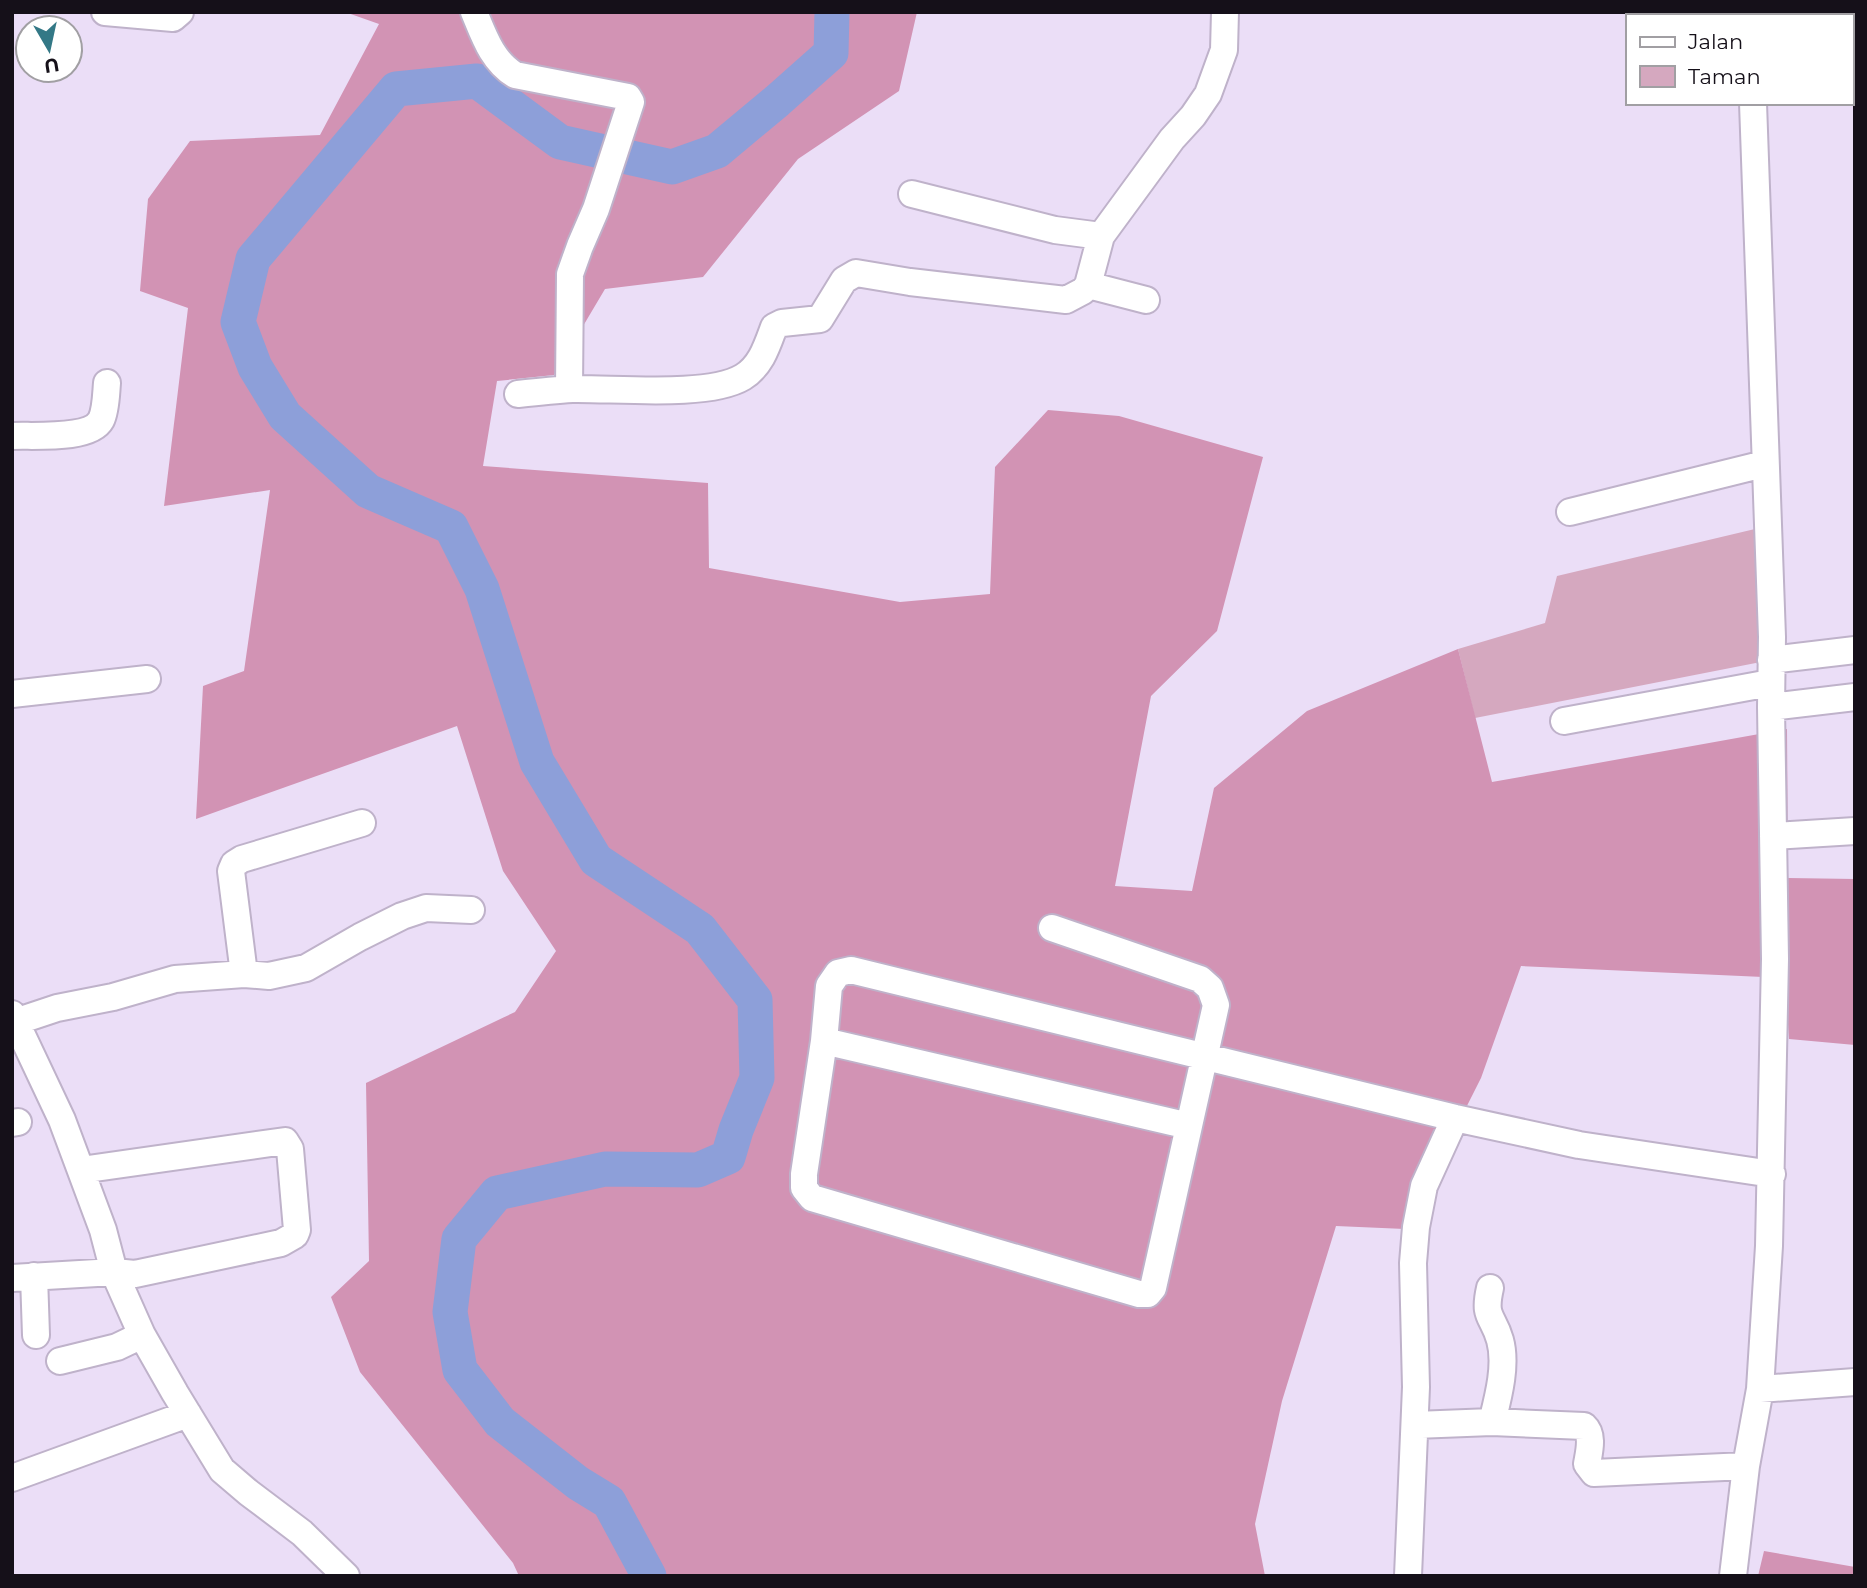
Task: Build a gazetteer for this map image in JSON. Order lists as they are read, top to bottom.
{
  "legend": ["Jalan", "Taman"],
  "north": "bottom"
}
